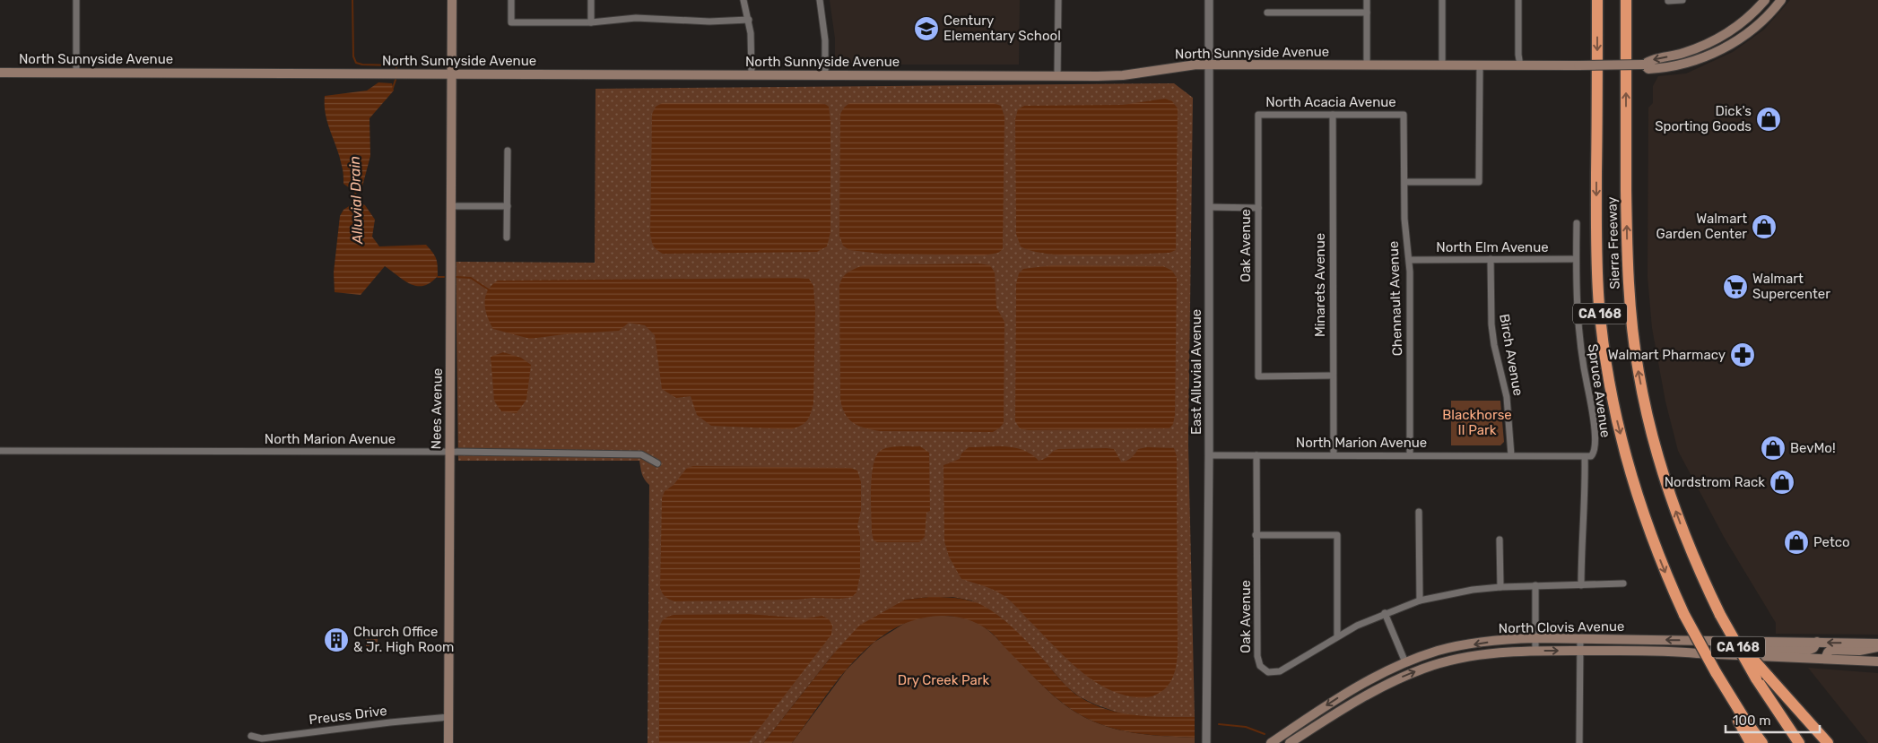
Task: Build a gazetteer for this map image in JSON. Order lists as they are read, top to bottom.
{
  "streets": {
    "highway": ["Sierra Freeway", "CA 168"],
    "main road": ["North Sunnyside Avenue", "Nees Avenue", "North Clovis Avenue"],
    "street": [
      "North Acacia Avenue",
      "Oak Avenue",
      "North Elm Avenue",
      "Minarets Avenue",
      "Chennault Avenue",
      "Birch Avenue",
      "East Alluvial Avenue",
      "Spruce Avenue",
      "North Marion Avenue",
      "Preuss Drive"
    ]
  },
  "crossings": [
    ["North Sunnyside Avenue", "East Alluvial Avenue"],
    ["North Sunnyside Avenue", "Nees Avenue"],
    ["North Acacia Avenue", "Oak Avenue"],
    ["North Acacia Avenue", "Minarets Avenue"],
    ["North Acacia Avenue", "Chennault Avenue"],
    ["Oak Avenue", "Minarets Avenue"],
    ["Oak Avenue", "North Marion Avenue"],
    ["North Elm Avenue", "Chennault Avenue"],
    ["North Elm Avenue", "Birch Avenue"],
    ["North Elm Avenue", "Spruce Avenue"],
    ["Minarets Avenue", "North Marion Avenue"],
    ["Chennault Avenue", "North Marion Avenue"],
    ["Birch Avenue", "North Marion Avenue"],
    ["East Alluvial Avenue", "North Marion Avenue"],
    ["Spruce Avenue", "North Marion Avenue"],
    ["Nees Avenue", "North Marion Avenue"],
    ["Nees Avenue", "Preuss Drive"]
  ],
  "water": ["Alluvial Drain"],
  "parks": ["Blackhorse II Park", "Dry Creek Park"],
  "places": {
    "school or university": ["Century Elementary School"],
    "shop": [
      "Dick's Sporting Goods",
      "Walmart Garden Center",
      "BevMo!",
      "Nordstrom Rack",
      "Petco"
    ],
    "supermarket": ["Walmart Supercenter"],
    "pharmacy": ["Walmart Pharmacy"],
    "building": ["Church Office & Jr. High Room"]
  },
  "scale_bar": "100 m"
}
